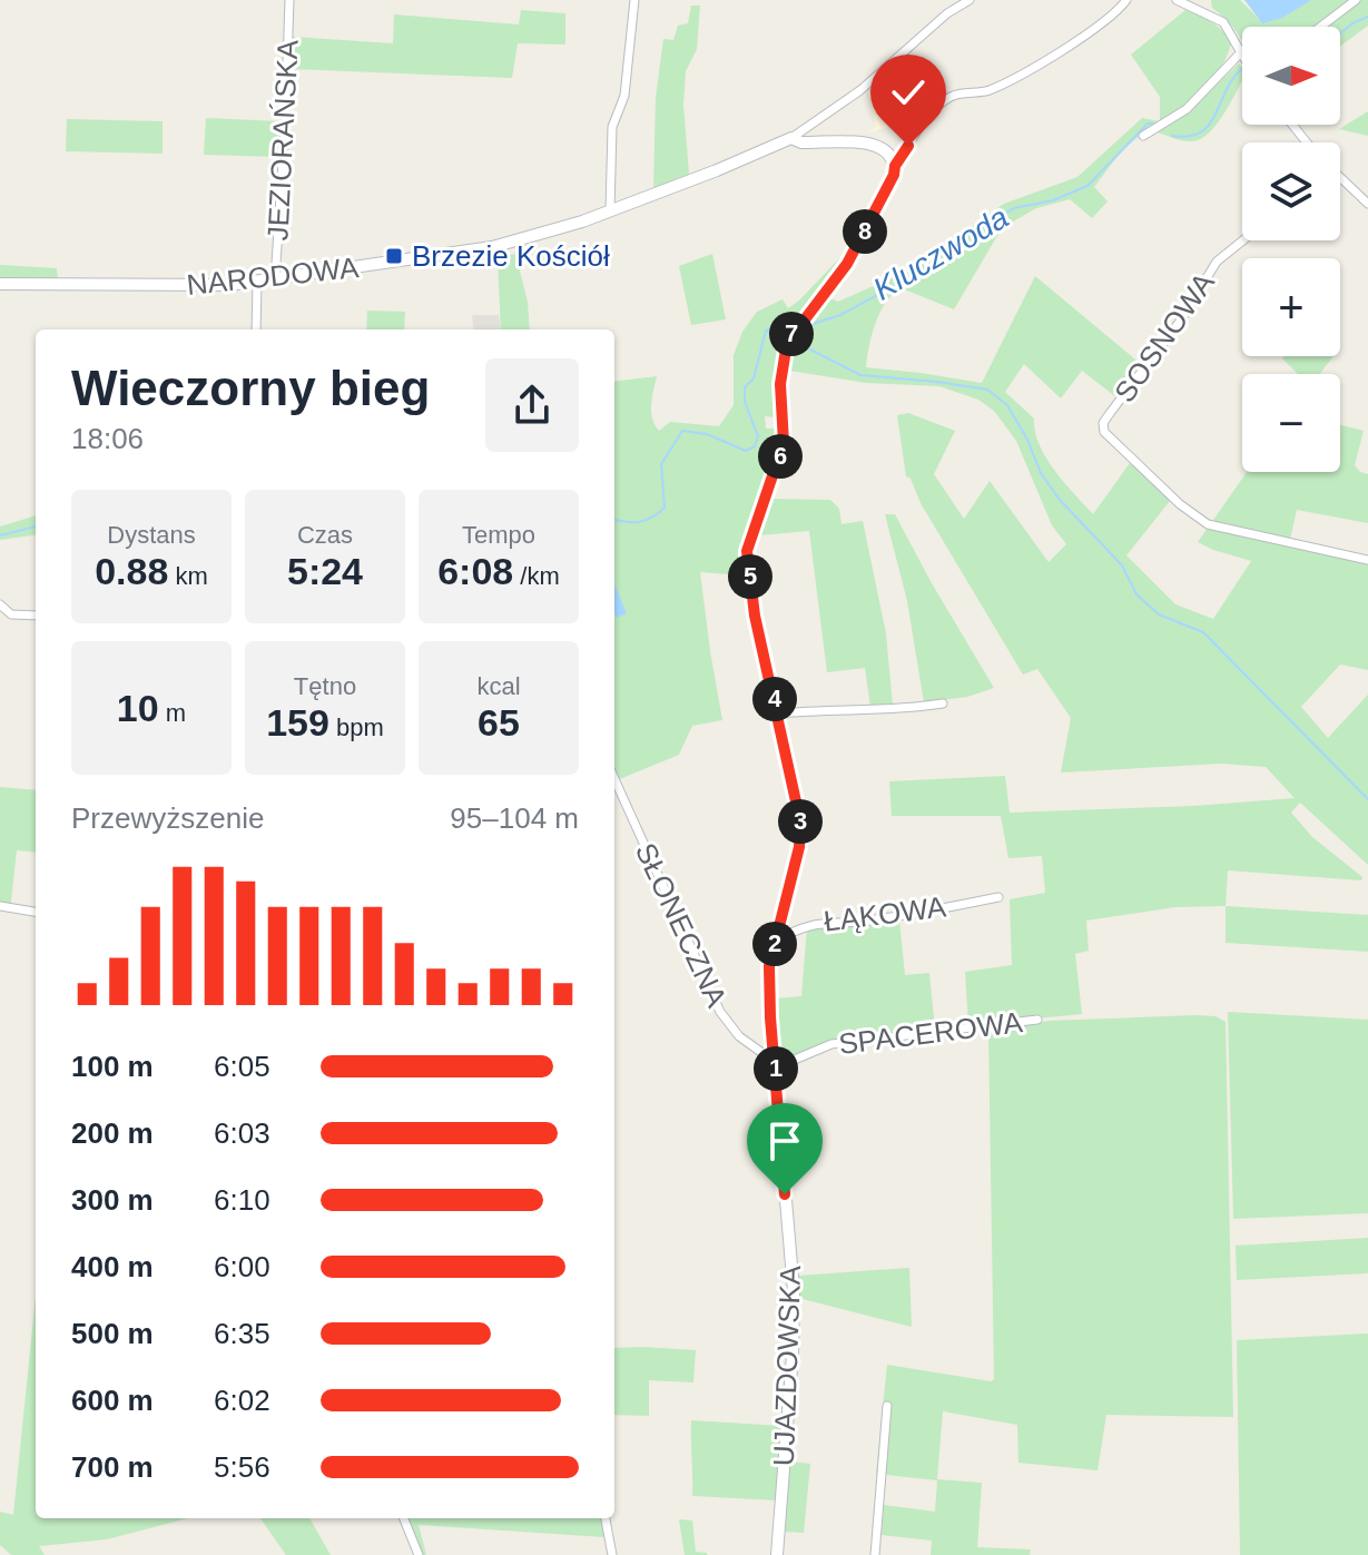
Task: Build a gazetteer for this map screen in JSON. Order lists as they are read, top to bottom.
{
  "streets": {
    "street": [
      "JEZIORAŃSKA",
      "NARODOWA",
      "SOSNOWA",
      "ŁĄKOWA",
      "SŁONECZNA",
      "SPACEROWA",
      "UJAZDOWSKA"
    ]
  },
  "crossings": [
    ["JEZIORAŃSKA", "NARODOWA"],
    ["ŁĄKOWA", "UJAZDOWSKA"],
    ["SŁONECZNA", "SPACEROWA"],
    ["SŁONECZNA", "UJAZDOWSKA"],
    ["SPACEROWA", "UJAZDOWSKA"]
  ],
  "water": ["Kluczwoda"],
  "places": {
    "transit": ["Brzezie Kościół"]
  },
  "north": "right",
  "page": {
    "map_buttons": ["+", "−"],
    "pins": [
      "8",
      "7",
      "6",
      "5",
      "4",
      "3",
      "2",
      "1"
    ],
    "heading": ["Wieczorny bieg", "18:06"],
    "stats": [
      ["Dystans", "0.88 km"],
      ["Czas", "5:24"],
      ["Tempo", "6:08 /km"],
      ["10 m"],
      ["Tętno", "159 bpm"],
      ["kcal", "65"]
    ],
    "chart": ["Przewyższenie", "95–104 m"],
    "list": [
      {
        "name": "100 m",
        "note": "6:05"
      },
      {
        "name": "200 m",
        "note": "6:03"
      },
      {
        "name": "300 m",
        "note": "6:10"
      },
      {
        "name": "400 m",
        "note": "6:00"
      },
      {
        "name": "500 m",
        "note": "6:35"
      },
      {
        "name": "600 m",
        "note": "6:02"
      },
      {
        "name": "700 m",
        "note": "5:56"
      }
    ]
  }
}
